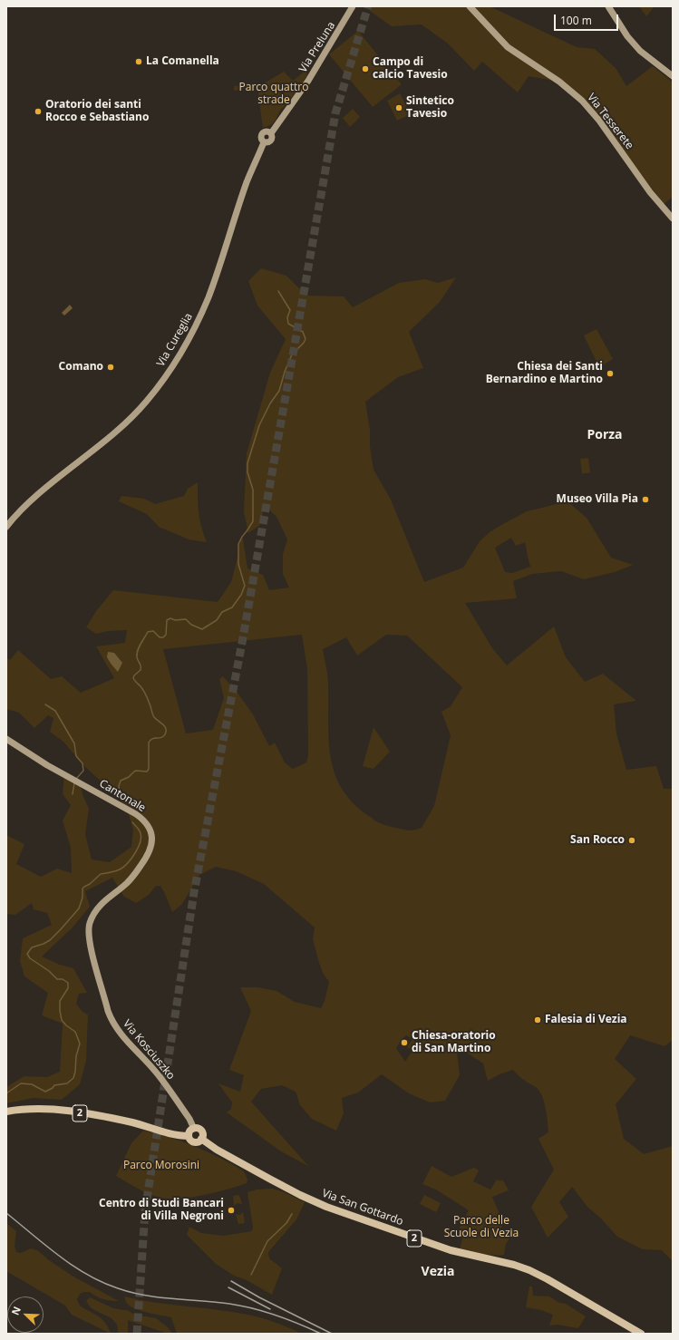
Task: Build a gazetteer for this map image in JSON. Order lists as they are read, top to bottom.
{
  "streets": {
    "main road": ["2", "Via San Gottardo"],
    "street": [
      "Via Preluna",
      "Via Tesserete",
      "Via Cureglia",
      "Cantonale",
      "Via Kosciuszko"
    ]
  },
  "crossings": [
    ["Via Preluna", "Via Cureglia"],
    ["Cantonale", "Via Kosciuszko"],
    ["Via Kosciuszko", "2"],
    ["Via Kosciuszko", "Via San Gottardo"],
    ["2", "Via San Gottardo"]
  ],
  "districts": ["Porza", "Vezia"],
  "parks": ["Parco quattro strade", "Parco Morosini", "Parco delle Scuole di Vezia"],
  "places": [
    "La Comanella",
    "Campo di calcio Tavesio",
    "Sintetico Tavesio",
    "Oratorio dei santi Rocco e Sebastiano",
    "Comano",
    "Chiesa dei Santi Bernardino e Martino",
    "Museo Villa Pia",
    "San Rocco",
    "Falesia di Vezia",
    "Chiesa-oratorio di San Martino",
    "Centro di Studi Bancari di Villa Negroni"
  ],
  "scale_bar": "100 m",
  "north": "top left"
}
